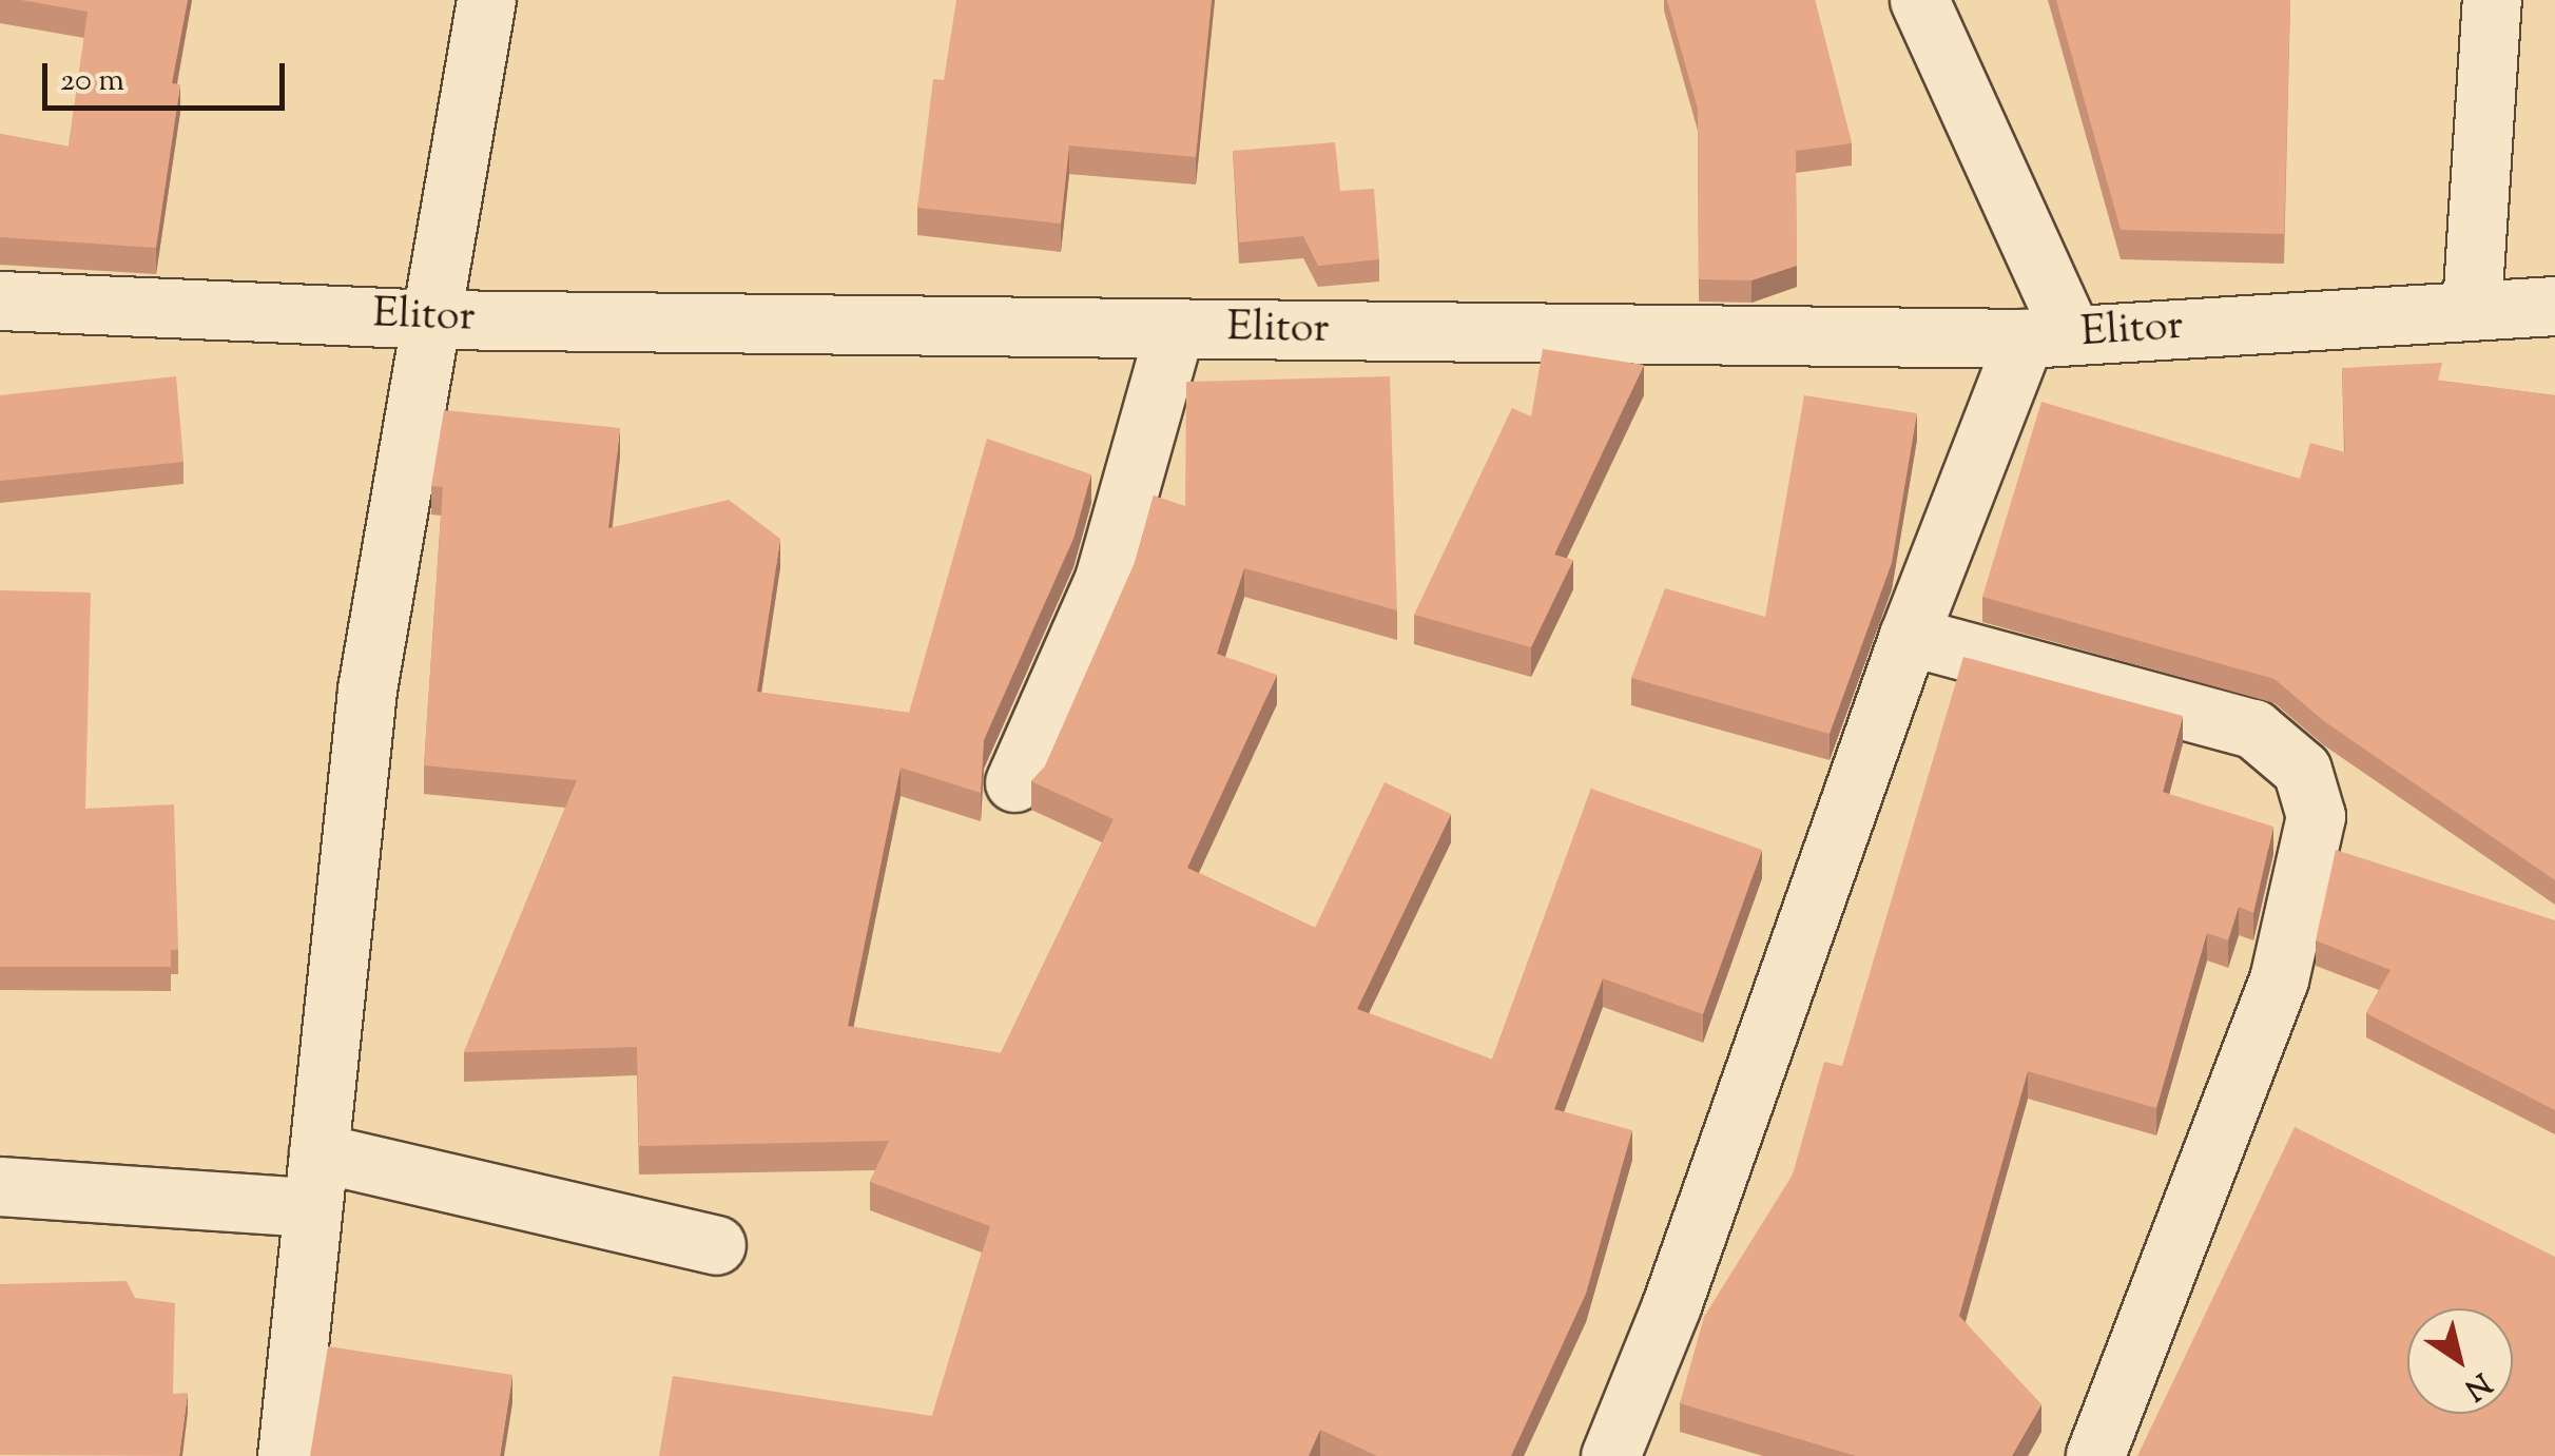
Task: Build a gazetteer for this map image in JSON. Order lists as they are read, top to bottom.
{
  "streets": {
    "street": ["Elitor"]
  },
  "scale_bar": "20 m",
  "north": "bottom right"
}
